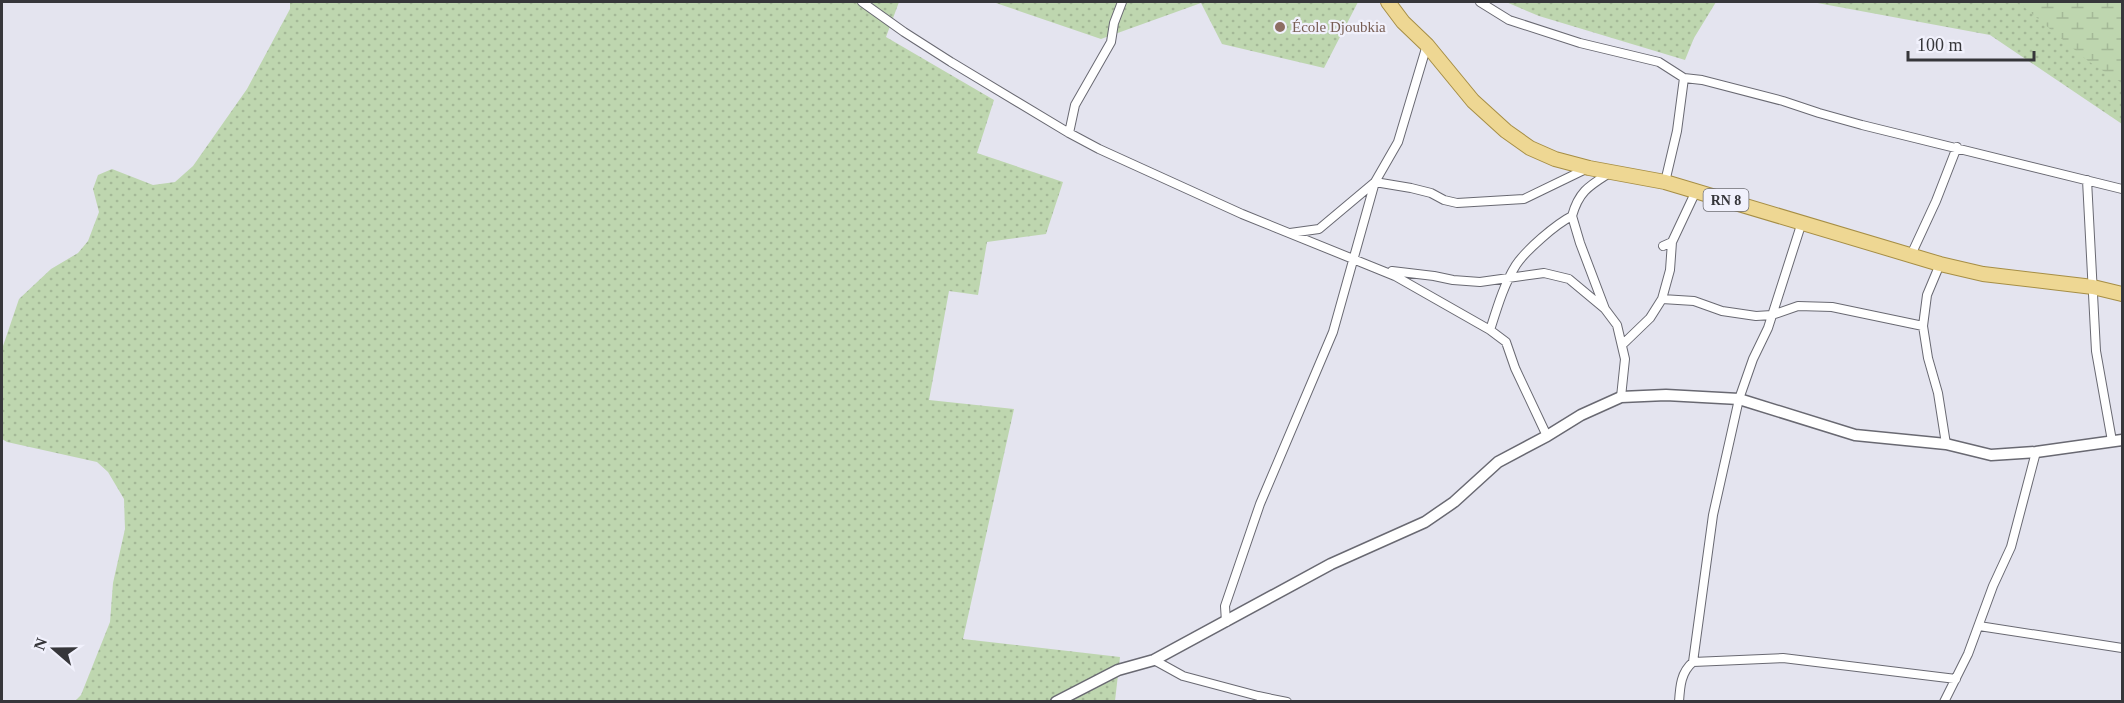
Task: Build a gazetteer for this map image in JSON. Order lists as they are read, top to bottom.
{
  "streets": {
    "main road": ["RN 8"]
  },
  "places": ["École Djoubkia"],
  "scale_bar": "100 m",
  "north": "left"
}
